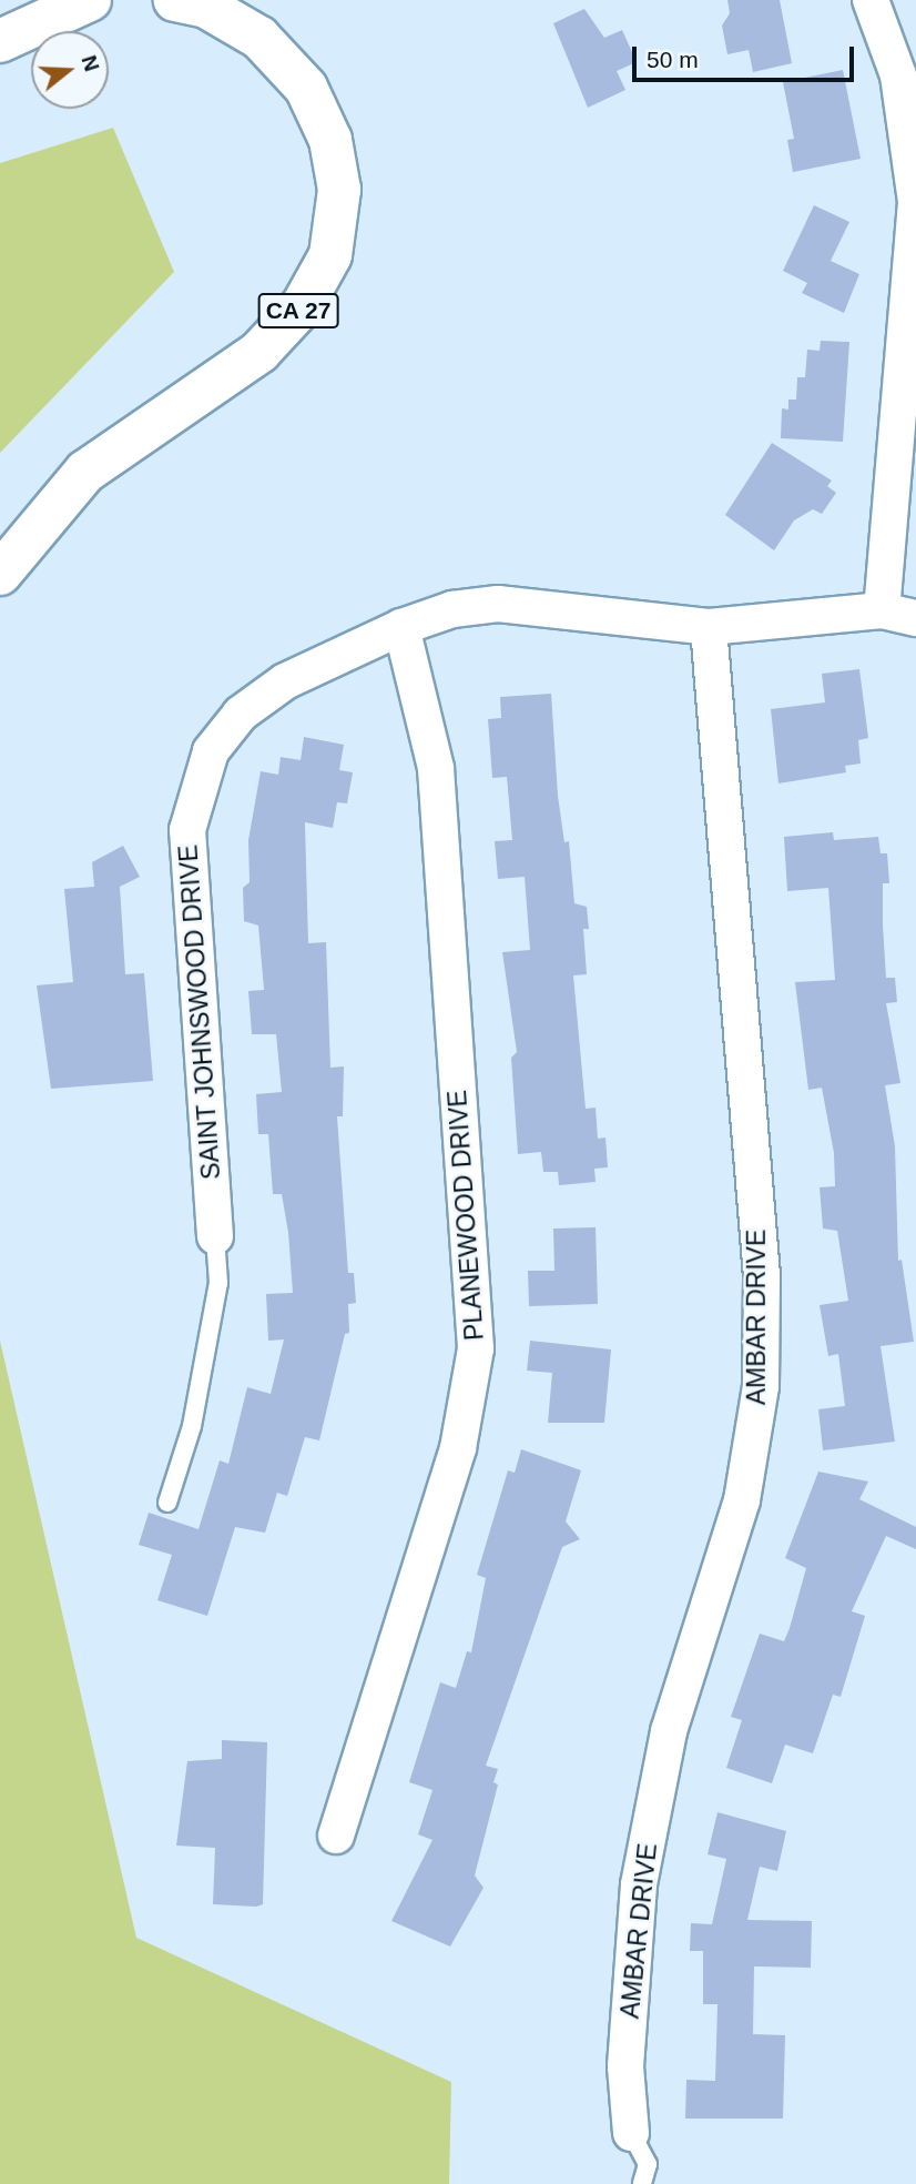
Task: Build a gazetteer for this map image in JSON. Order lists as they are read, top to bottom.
{
  "streets": {
    "main road": ["CA 27"],
    "street": ["SAINT JOHNSWOOD DRIVE", "PLANEWOOD DRIVE", "AMBAR DRIVE"]
  },
  "crossings": [
    ["SAINT JOHNSWOOD DRIVE", "PLANEWOOD DRIVE"],
    ["SAINT JOHNSWOOD DRIVE", "AMBAR DRIVE"]
  ],
  "scale_bar": "50 m",
  "north": "right"
}
